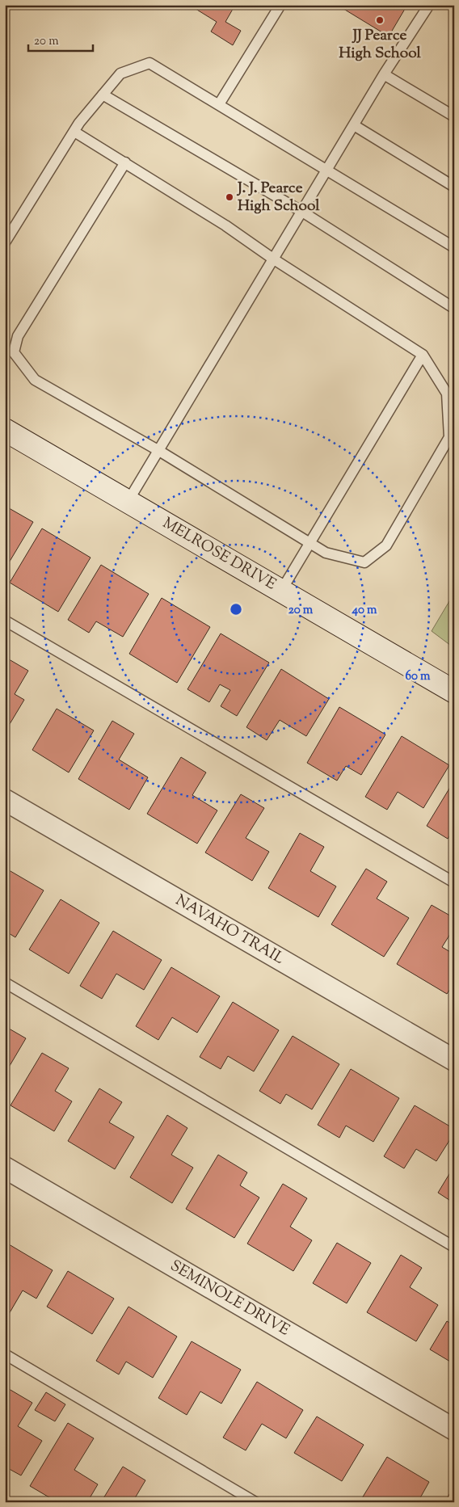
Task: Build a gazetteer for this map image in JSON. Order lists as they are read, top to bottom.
{
  "streets": {
    "street": ["MELROSE DRIVE", "NAVAHO TRAIL", "SEMINOLE DRIVE"]
  },
  "places": ["JJ Pearce High School", "J. J. Pearce High School"],
  "scale_bar": "20 m",
  "rings": ["20 m", "40 m", "60 m"]
}
